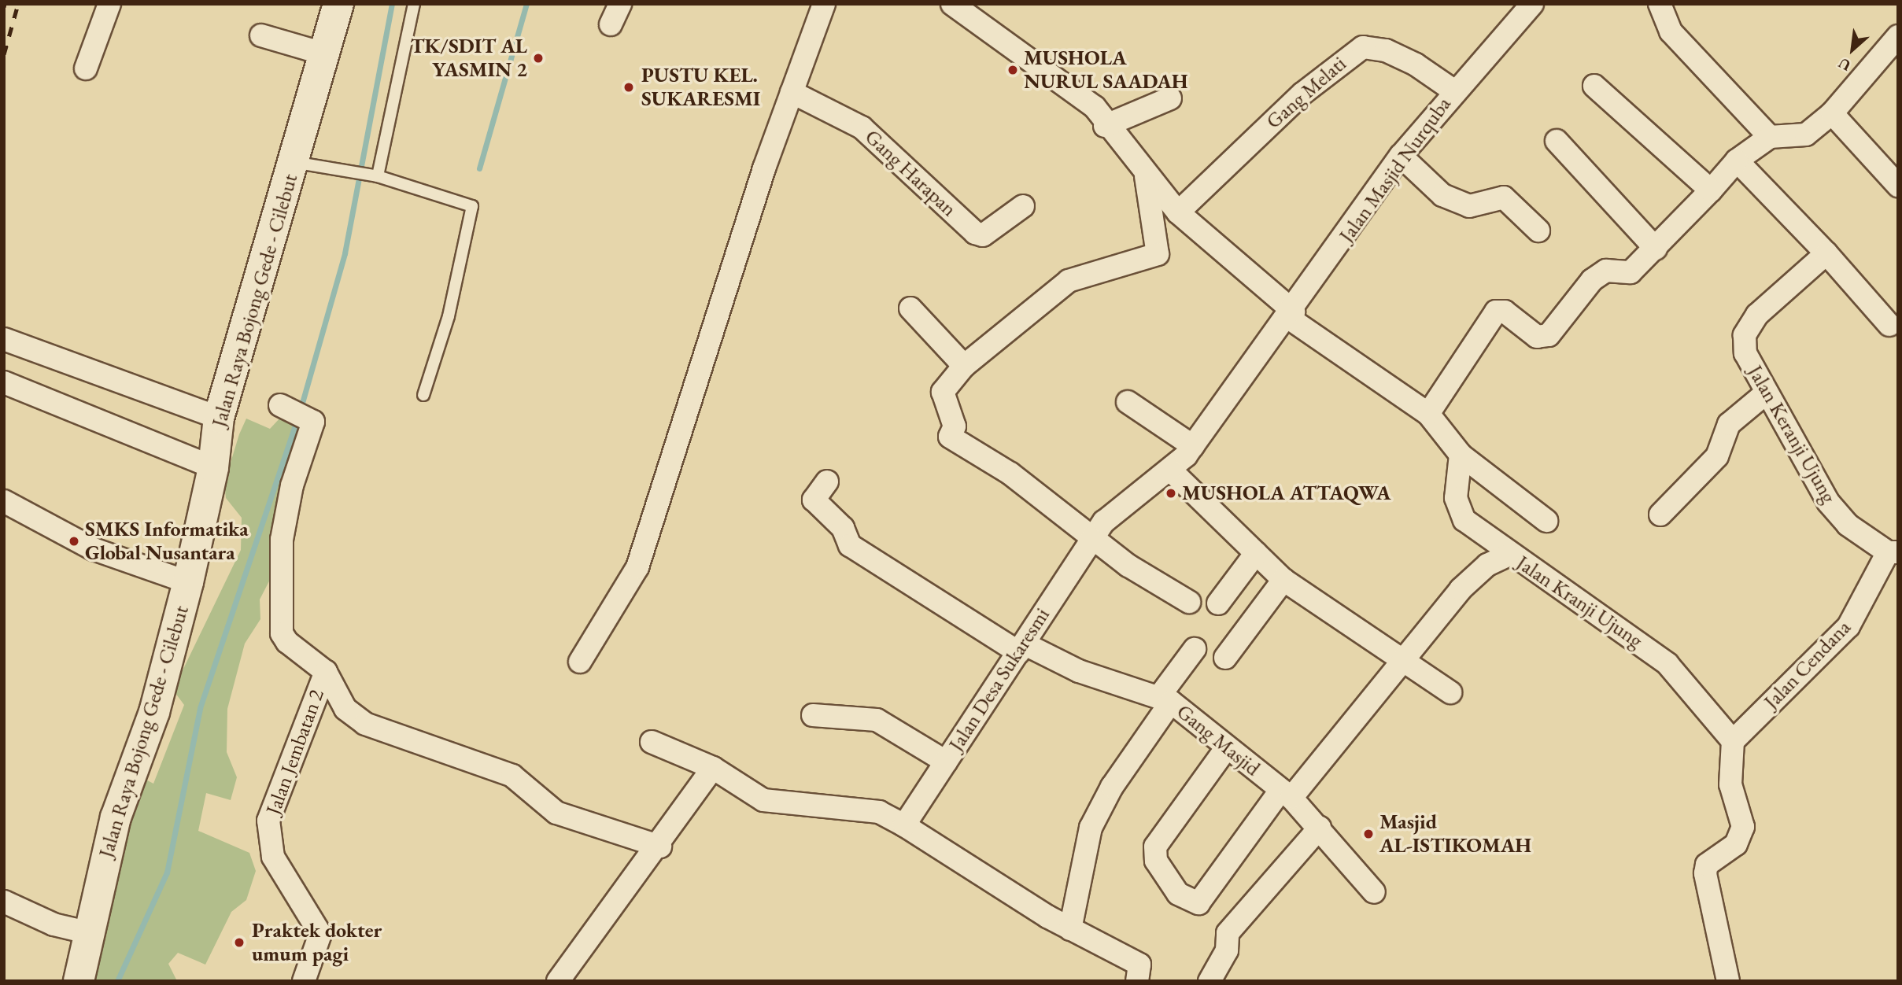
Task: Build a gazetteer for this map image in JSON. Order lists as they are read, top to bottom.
{
  "streets": {
    "main road": ["Jalan Raya Bojong Gede - Cilebut"],
    "street": [
      "Gang Melati",
      "Jalan Masjid Nurquba",
      "Gang Harapan",
      "Jalan Keranji Ujung",
      "Jalan Kranji Ujung",
      "Jalan Cendana",
      "Jalan Desa Sukaresmi",
      "Gang Masjid",
      "Jalan Jembatan 2"
    ]
  },
  "crossings": [
    ["Gang Melati", "Jalan Masjid Nurquba"],
    ["Jalan Masjid Nurquba", "Jalan Desa Sukaresmi"],
    ["Jalan Keranji Ujung", "Jalan Cendana"],
    ["Jalan Kranji Ujung", "Jalan Cendana"],
    ["Jalan Desa Sukaresmi", "Gang Masjid"]
  ],
  "places": [
    "TK/SDIT AL YASMIN 2",
    "MUSHOLA NURUL SAADAH",
    "PUSTU KEL. SUKARESMI",
    "MUSHOLA ATTAQWA",
    "SMKS Informatika Global Nusantara",
    "Masjid AL-ISTIKOMAH",
    "Praktek dokter umum pagi"
  ],
  "north": "bottom left"
}
